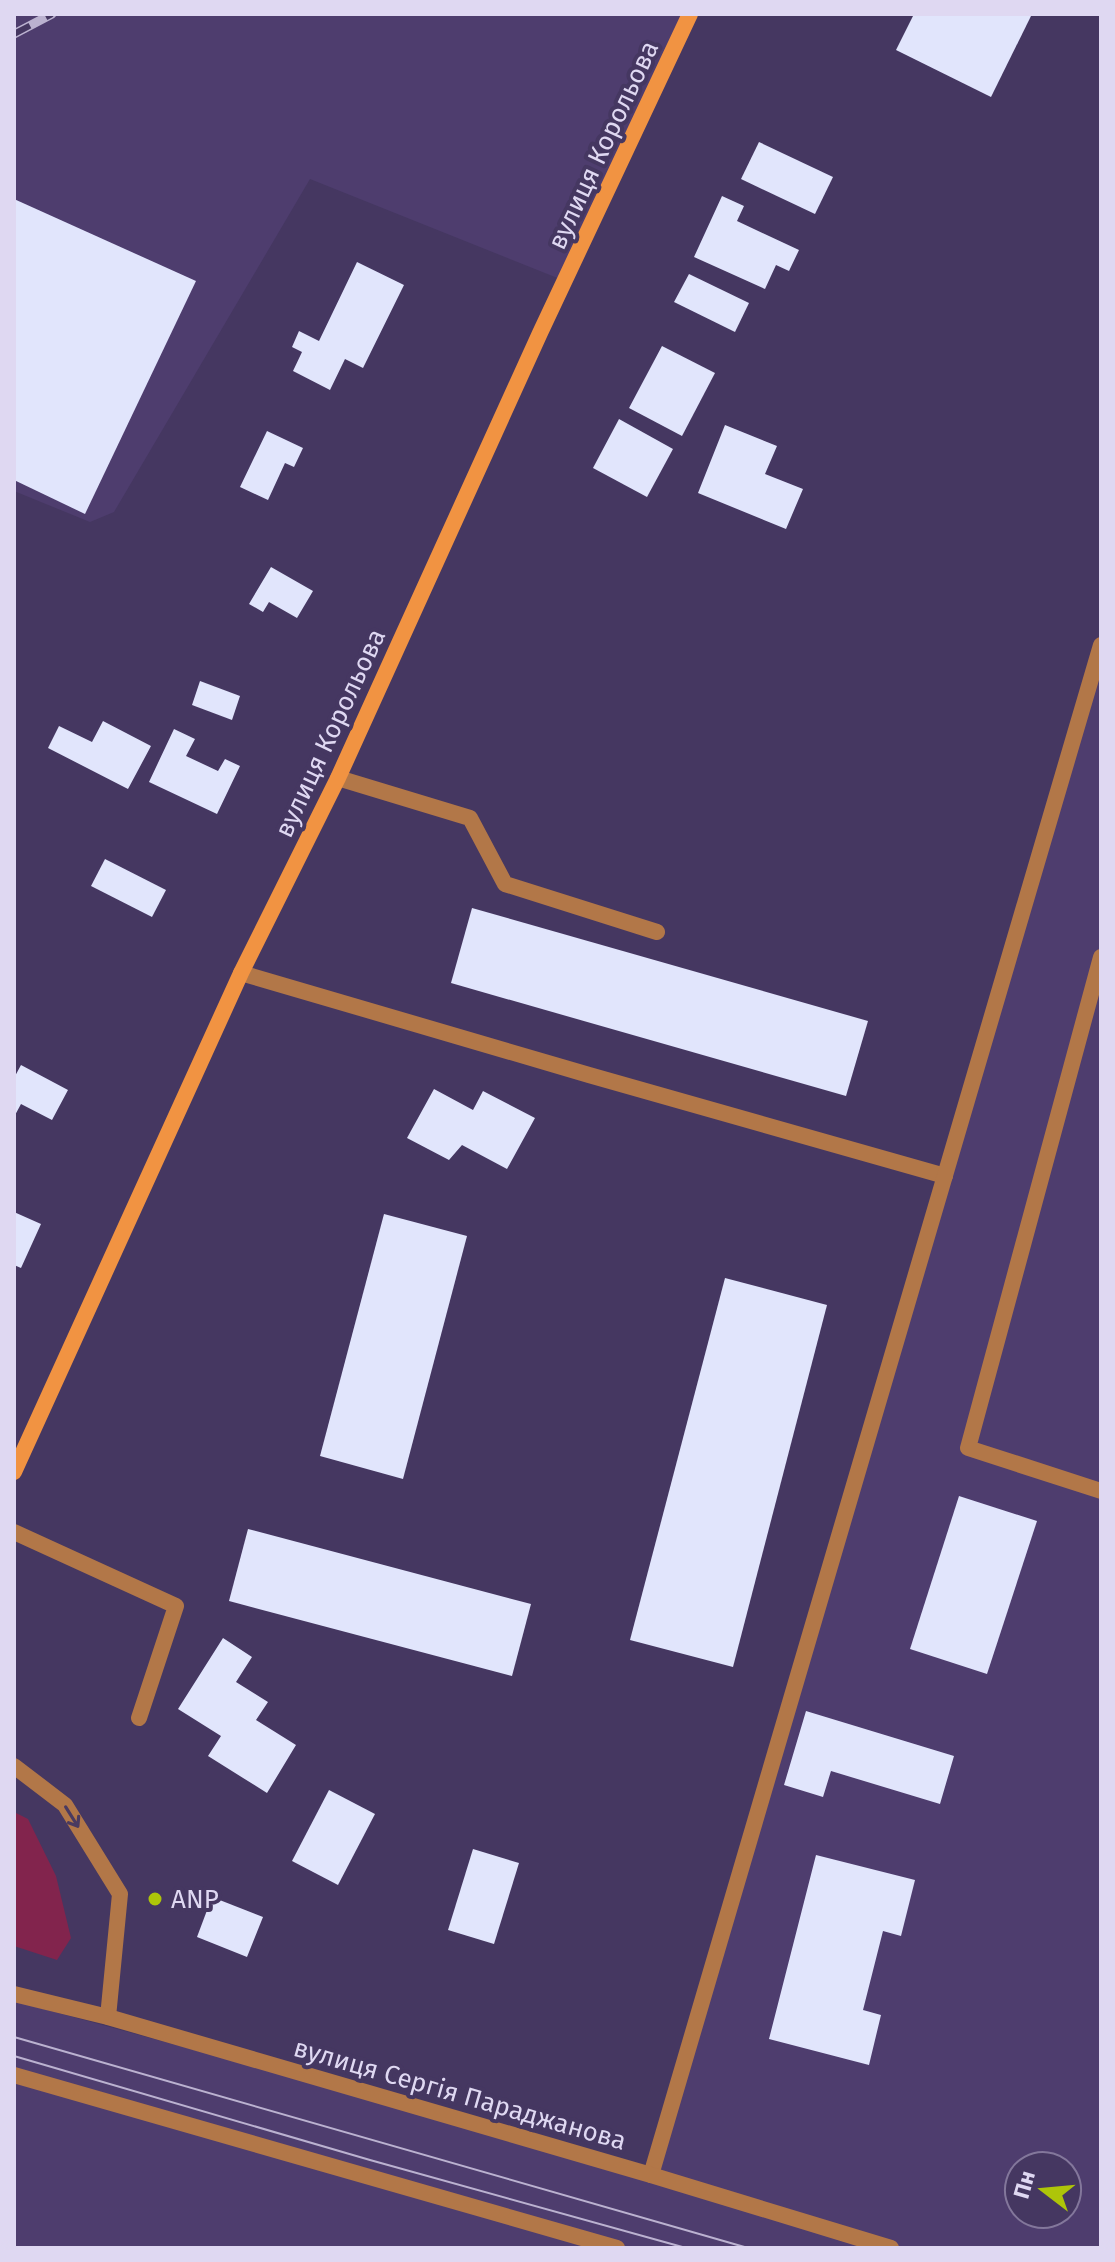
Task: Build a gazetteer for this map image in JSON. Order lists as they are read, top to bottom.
{
  "streets": {
    "main road": ["вулиця Корольова"],
    "street": ["вулиця Сергія Параджанова"]
  },
  "places": ["ANP"],
  "north": "left"
}
